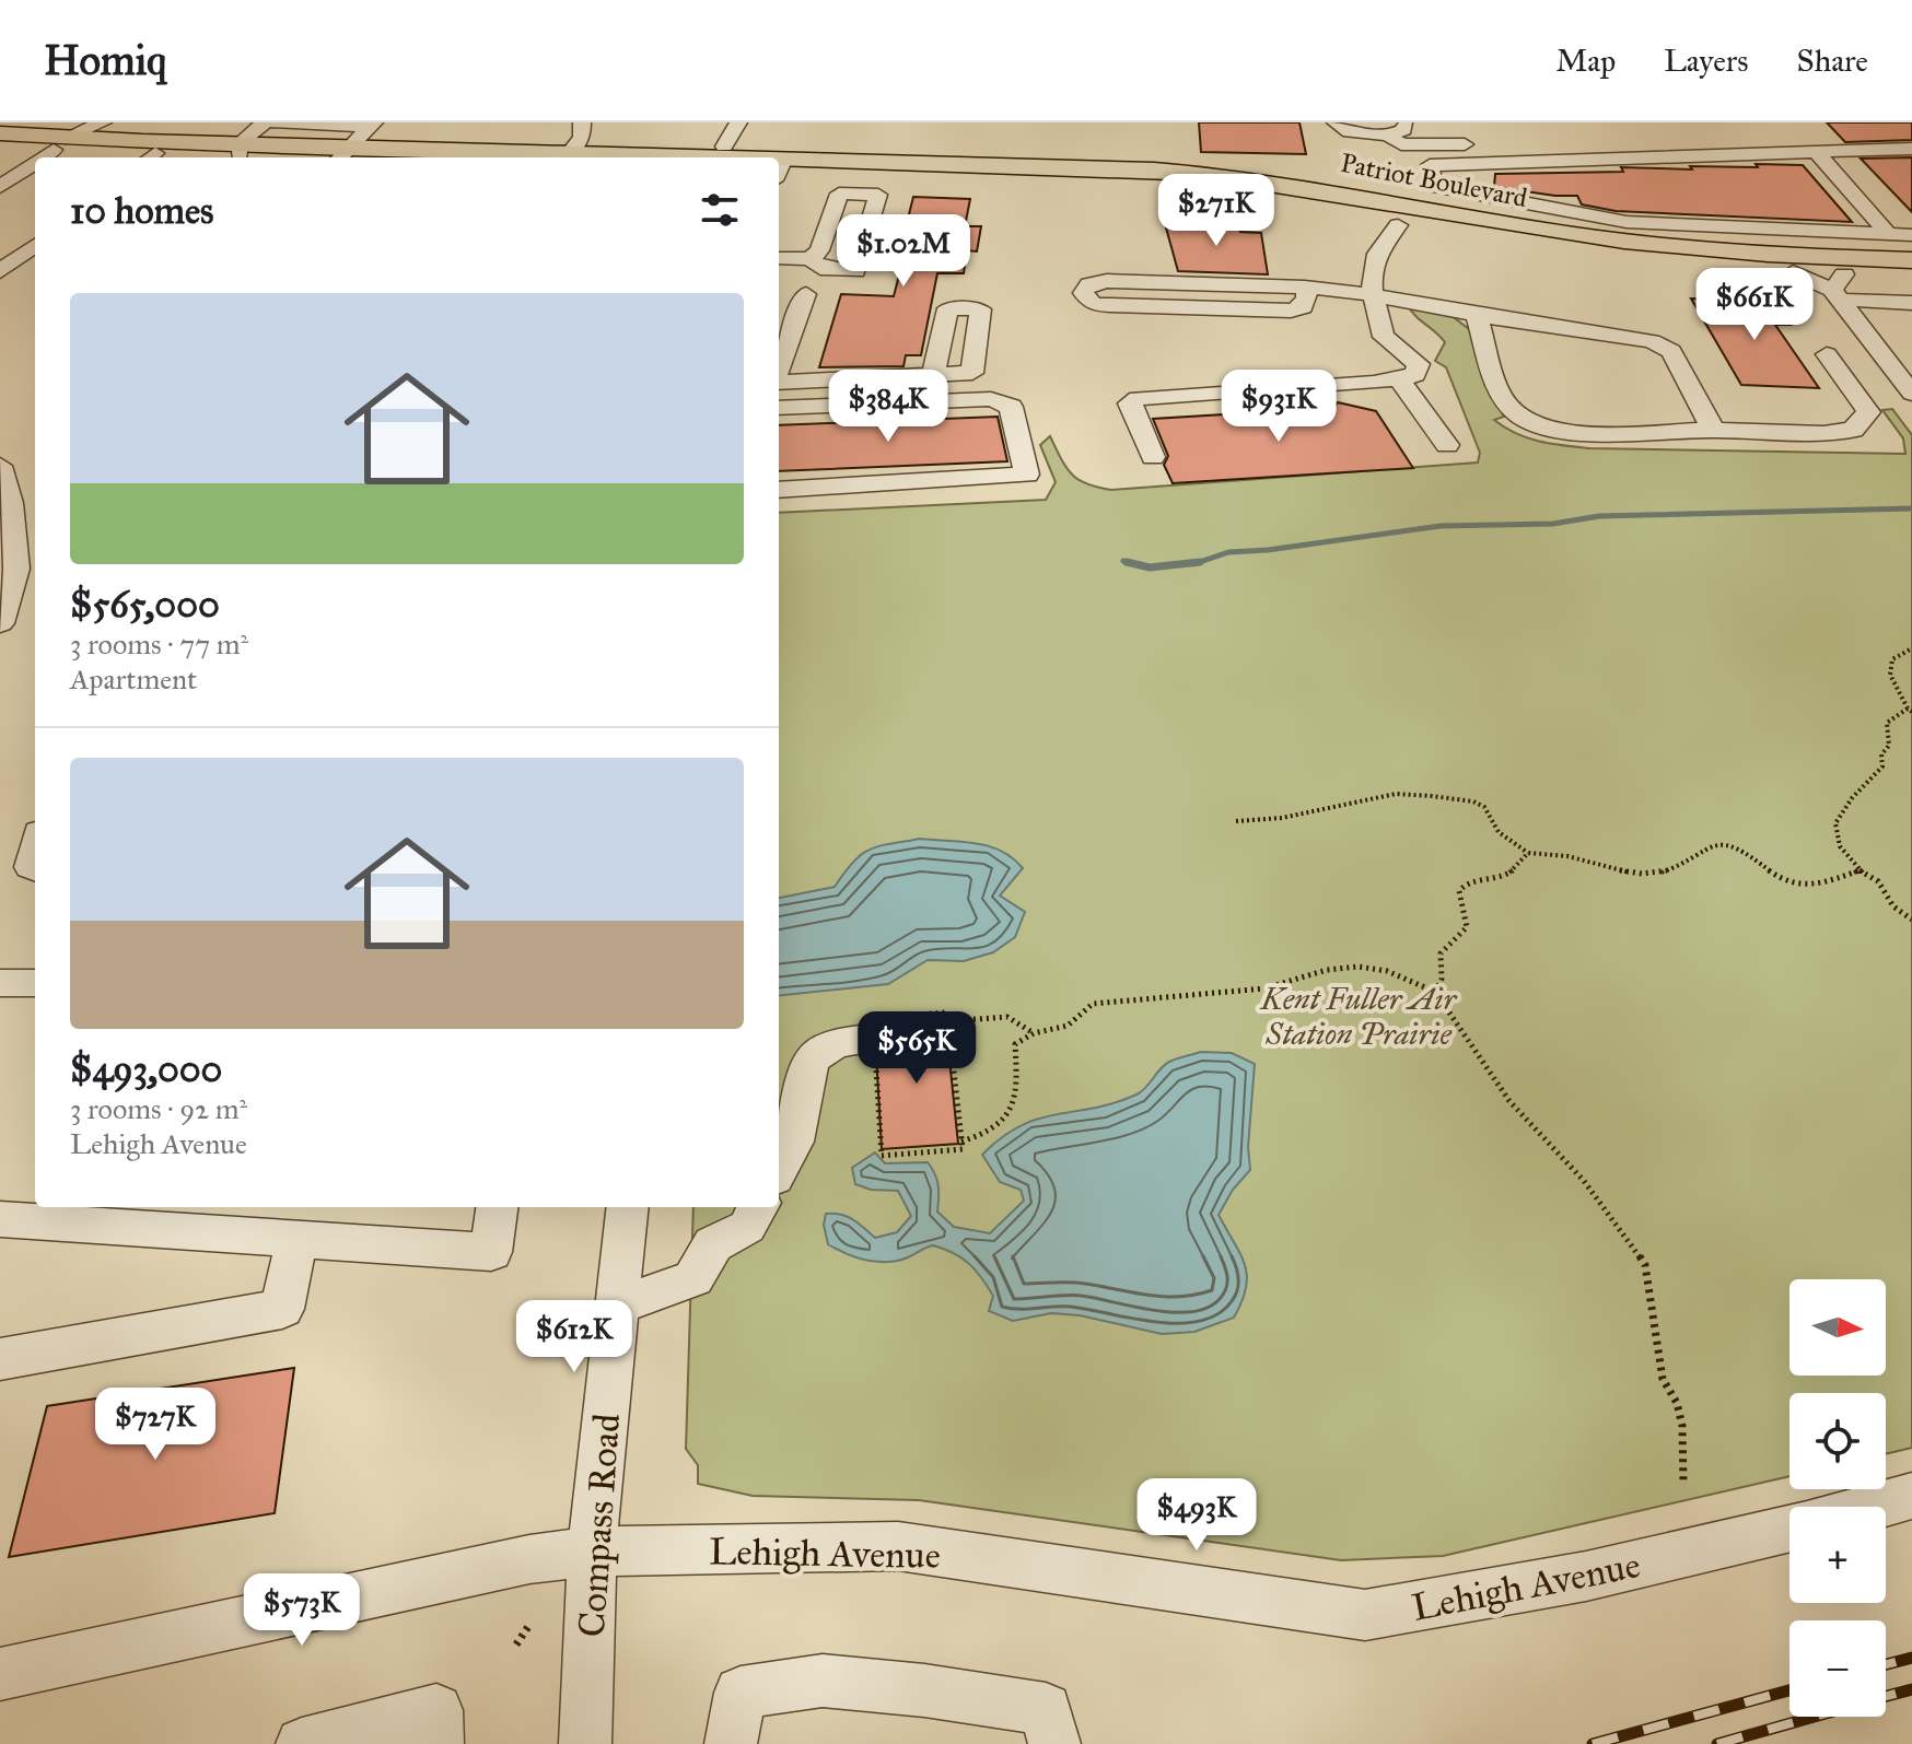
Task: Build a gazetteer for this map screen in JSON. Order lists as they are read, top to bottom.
{
  "streets": {
    "main road": ["Patriot Boulevard"],
    "street": ["Compass Road", "Lehigh Avenue"]
  },
  "crossings": [
    ["Compass Road", "Lehigh Avenue"]
  ],
  "parks": ["Kent Fuller Air Station Prairie"],
  "north": "right",
  "page": {
    "header": "Homiq",
    "nav": ["Map", "Layers", "Share"],
    "heading": "10 homes",
    "price": [
      "$271K",
      "$1.02M",
      "$661K",
      "$384K",
      "$931K",
      "$565K",
      "$612K",
      "$727K",
      "$493K",
      "$573K"
    ],
    "list": [
      {
        "name": "$565,000",
        "note": "3 rooms · 77 m² · Apartment"
      },
      {
        "name": "$493,000",
        "note": "3 rooms · 92 m² · Lehigh Avenue"
      }
    ],
    "map_buttons": ["+", "−"]
  }
}
